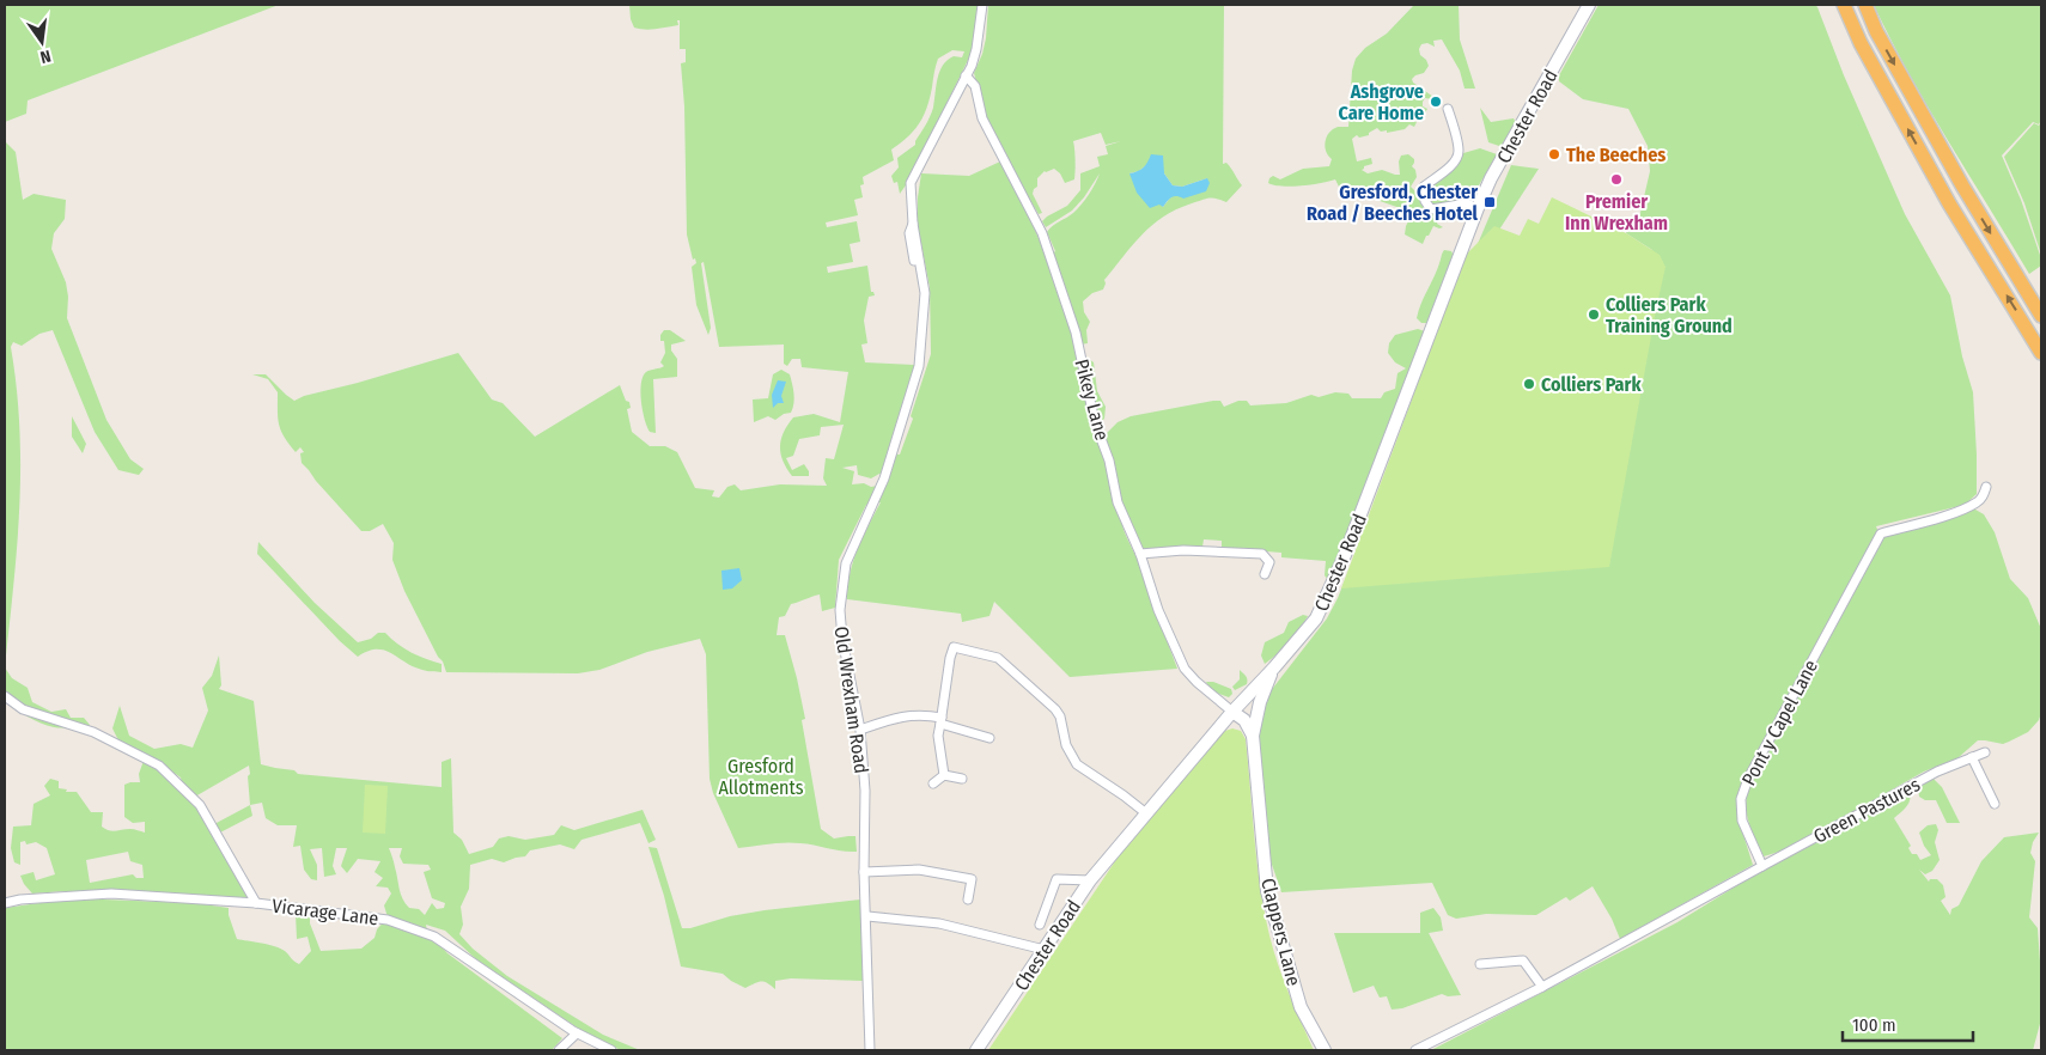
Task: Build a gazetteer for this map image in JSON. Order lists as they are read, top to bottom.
{
  "streets": {
    "main road": ["Chester Road", "Clappers Lane"],
    "street": [
      "Pikey Lane",
      "Old Wrexham Road",
      "Pont y Capel Lane",
      "Green Pastures",
      "Vicarage Lane"
    ]
  },
  "crossings": [
    ["Chester Road", "Pikey Lane"],
    ["Chester Road", "Clappers Lane"],
    ["Pikey Lane", "Old Wrexham Road"],
    ["Pont y Capel Lane", "Green Pastures"]
  ],
  "parks": ["Gresford Allotments"],
  "places": {
    "other": [
      "Ashgrove Care Home",
      "The Beeches",
      "Premier Inn Wrexham",
      "Colliers Park Training Ground",
      "Colliers Park"
    ],
    "transit": ["Gresford, Chester Road / Beeches Hotel"]
  },
  "scale_bar": "100 m",
  "north": "bottom"
}
